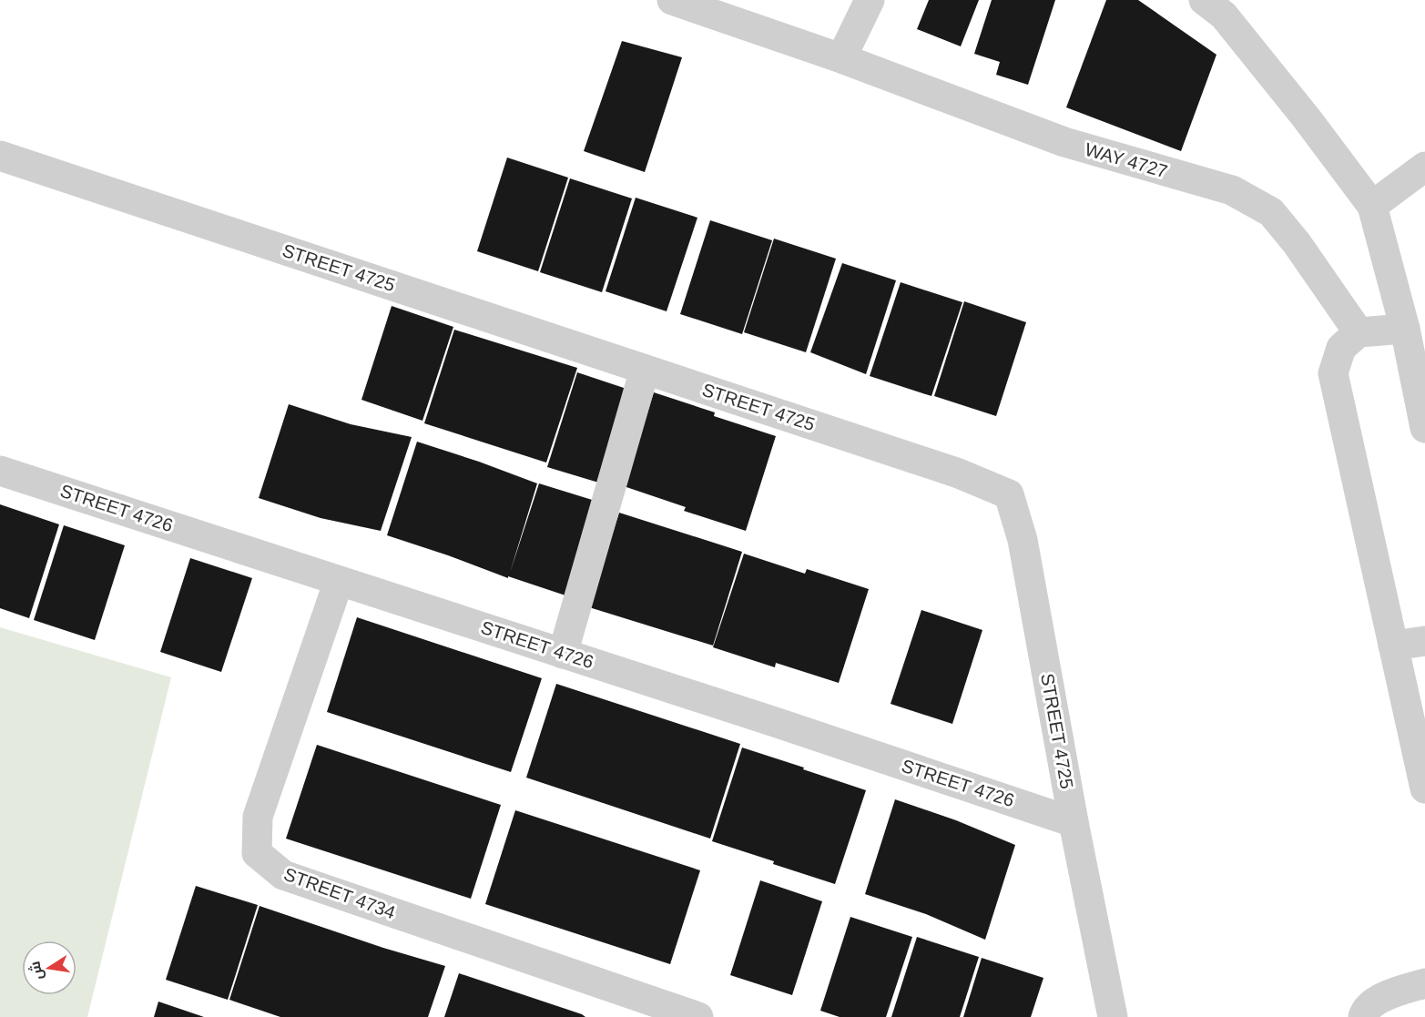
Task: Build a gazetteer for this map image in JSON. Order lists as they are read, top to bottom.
{
  "streets": {
    "street": [
      "WAY 4727",
      "STREET 4725",
      "STREET 4726",
      "STREET 4734"
    ]
  },
  "crossings": [
    ["STREET 4725", "STREET 4726"],
    ["STREET 4726", "STREET 4734"]
  ],
  "north": "left"
}
